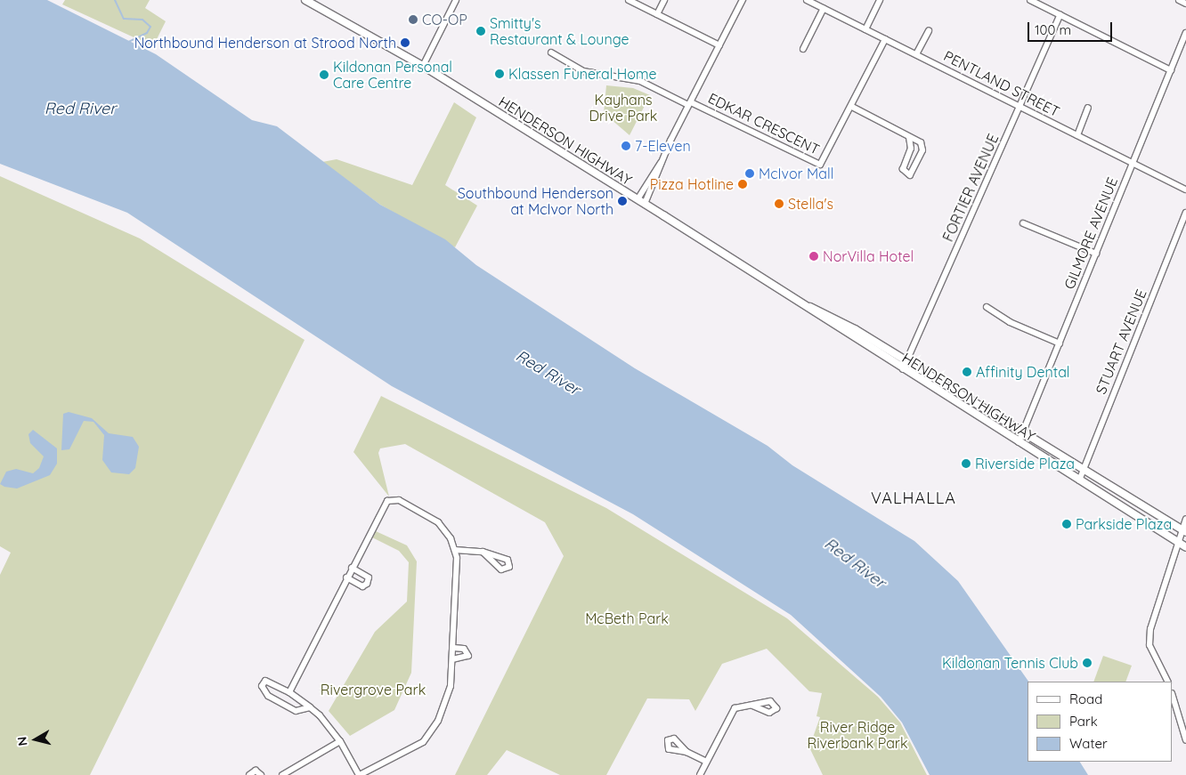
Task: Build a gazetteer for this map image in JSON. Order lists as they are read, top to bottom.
{
  "streets": {
    "main road": ["HENDERSON HIGHWAY"],
    "street": [
      "PENTLAND STREET",
      "EDKAR CRESCENT",
      "FORTIER AVENUE",
      "GILMORE AVENUE",
      "STUART AVENUE"
    ]
  },
  "crossings": [
    ["PENTLAND STREET", "EDKAR CRESCENT"],
    ["PENTLAND STREET", "FORTIER AVENUE"],
    ["PENTLAND STREET", "GILMORE AVENUE"],
    ["HENDERSON HIGHWAY", "FORTIER AVENUE"],
    ["HENDERSON HIGHWAY", "GILMORE AVENUE"],
    ["HENDERSON HIGHWAY", "STUART AVENUE"]
  ],
  "districts": ["VALHALLA"],
  "water": ["Red River"],
  "parks": [
    "Kayhans Drive Park",
    "McBeth Park",
    "Rivergrove Park",
    "River Ridge Riverbank Park"
  ],
  "places": [
    "CO-OP",
    "Smitty's Restaurant & Lounge",
    "Northbound Henderson at Strood North",
    "Klassen Funeral Home",
    "Kildonan Personal Care Centre",
    "7-Eleven",
    "McIvor Mall",
    "Pizza Hotline",
    "Southbound Henderson at McIvor North",
    "Stella's",
    "NorVilla Hotel",
    "Affinity Dental",
    "Riverside Plaza",
    "Parkside Plaza",
    "Kildonan Tennis Club"
  ],
  "legend": ["Road", "Park", "Water"],
  "scale_bar": "100 m",
  "north": "left"
}
